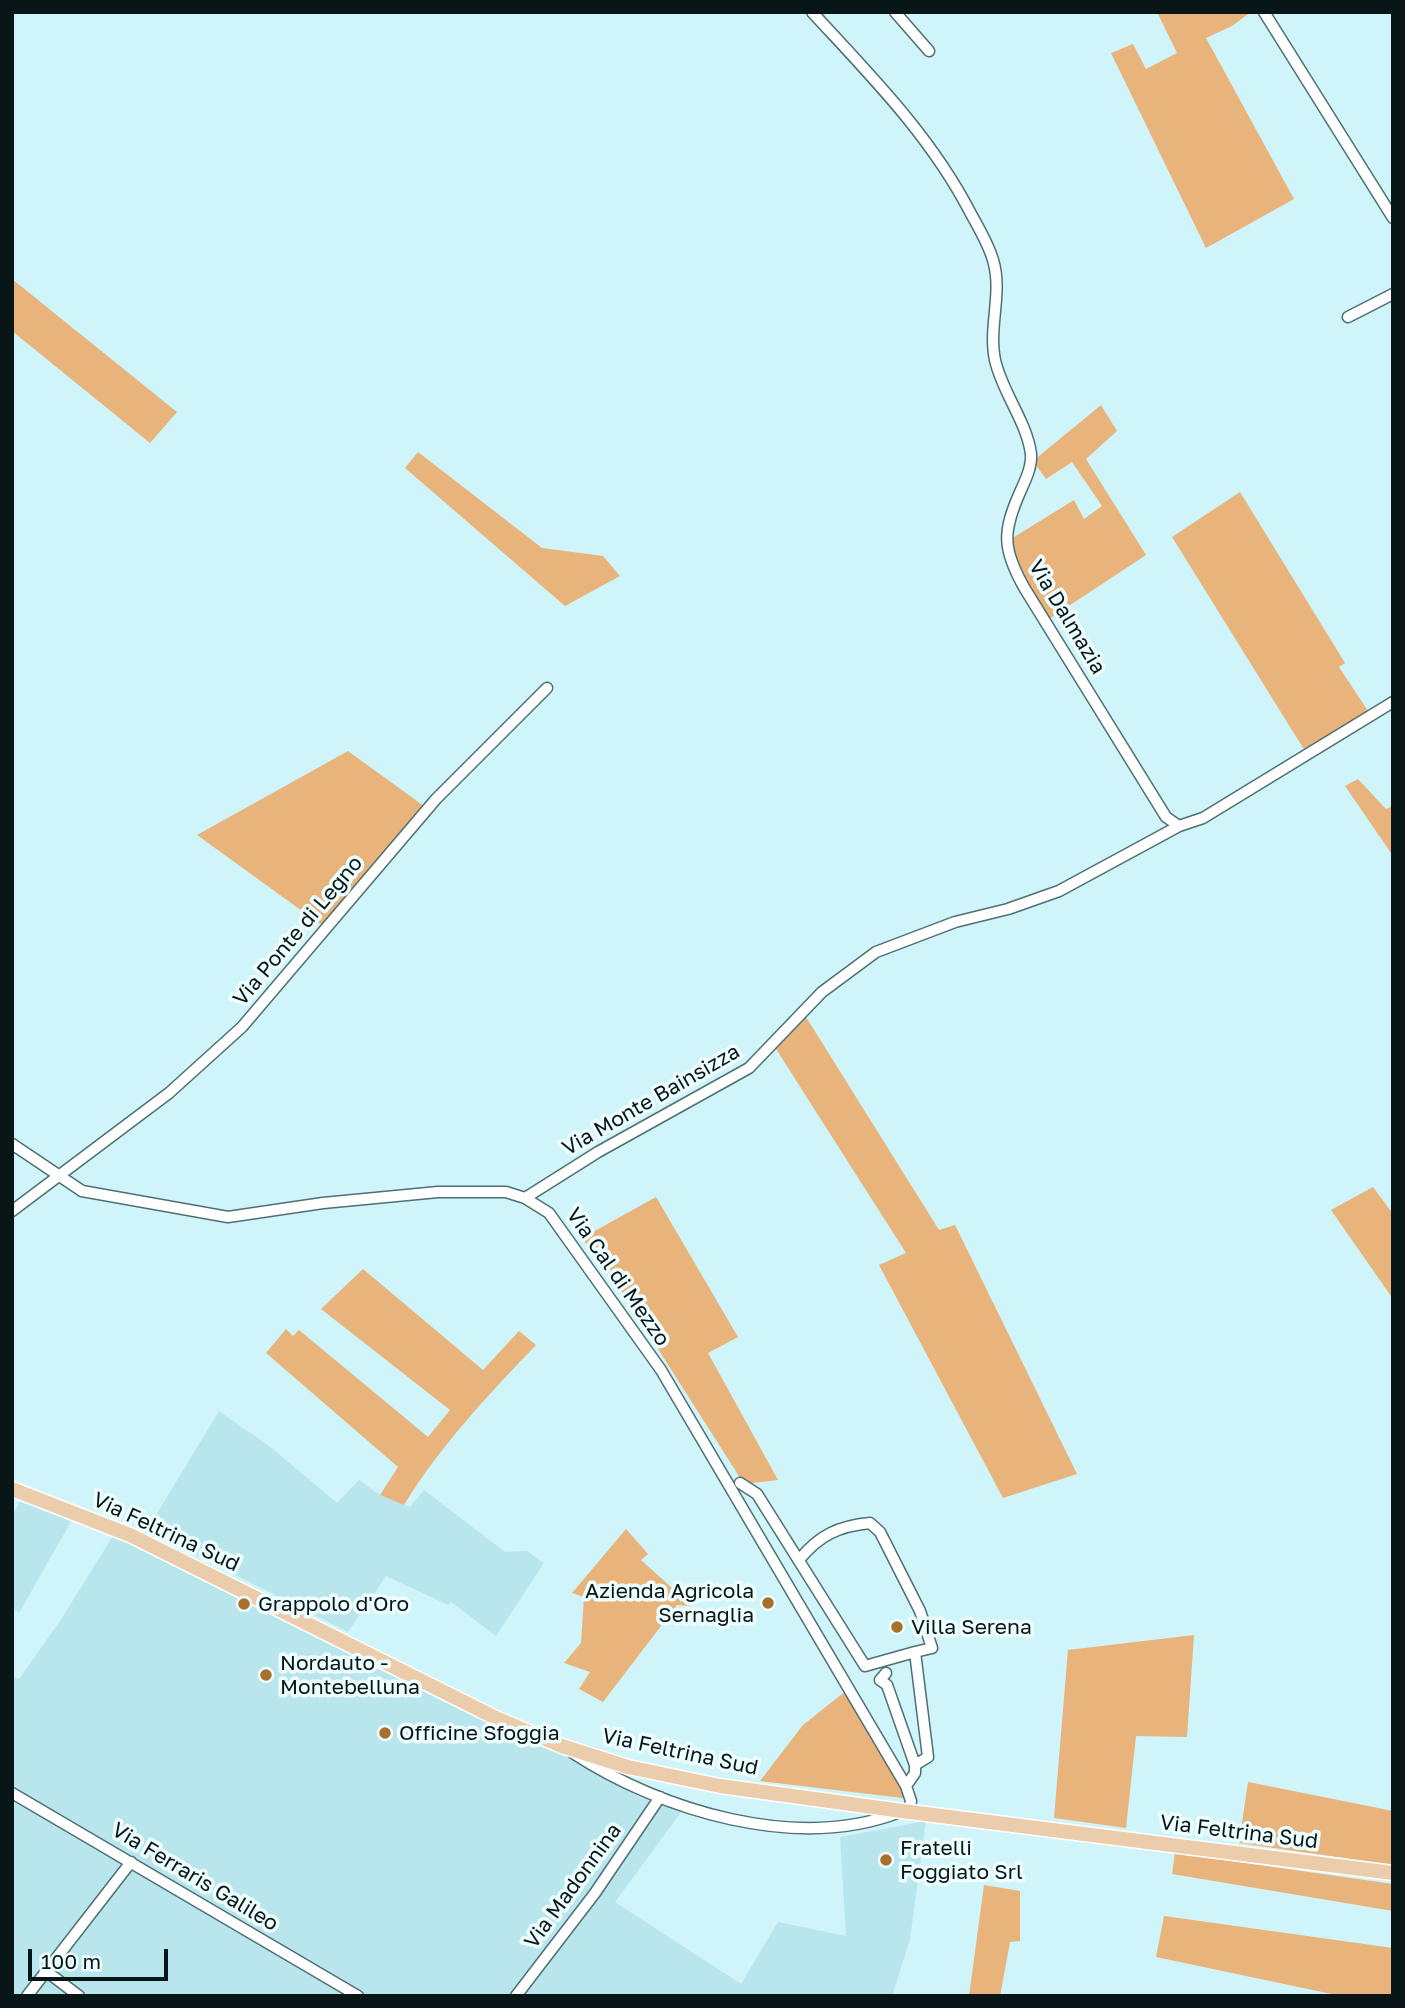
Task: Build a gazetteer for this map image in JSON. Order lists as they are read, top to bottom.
{
  "streets": {
    "main road": ["Via Feltrina Sud"],
    "street": [
      "Via Dalmazia",
      "Via Ponte di Legno",
      "Via Monte Bainsizza",
      "Via Cal di Mezzo",
      "Via Ferraris Galileo",
      "Via Madonnina"
    ]
  },
  "crossings": [
    ["Via Dalmazia", "Via Monte Bainsizza"],
    ["Via Ponte di Legno", "Via Cal di Mezzo"],
    ["Via Monte Bainsizza", "Via Cal di Mezzo"],
    ["Via Cal di Mezzo", "Via Feltrina Sud"]
  ],
  "places": [
    "Azienda Agricola Sernaglia",
    "Grappolo d'Oro",
    "Villa Serena",
    "Nordauto - Montebelluna",
    "Officine Sfoggia",
    "Fratelli Foggiato Srl"
  ],
  "scale_bar": "100 m"
}
